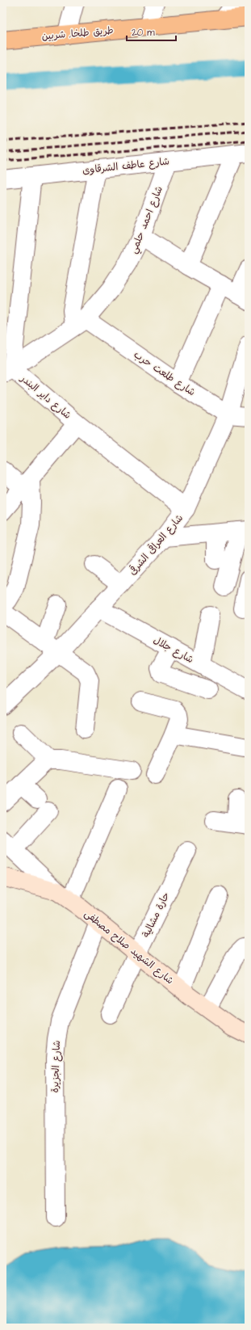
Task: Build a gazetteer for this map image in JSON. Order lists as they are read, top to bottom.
{
  "streets": {
    "main road": ["طريق طلخا, شربين", "شارع الشهيد صلاح مصطفى"],
    "street": [
      "شارع عاطف الشرقاوى",
      "شارع احمد حلمي",
      "شارع طلعت حرب",
      "شارع داير البندر",
      "شارع العراقى الشرقى",
      "شارع جلال",
      "حارة مشالية",
      "شارع الجزيرة"
    ]
  },
  "crossings": [
    ["شارع عاطف الشرقاوى", "شارع احمد حلمي"],
    ["شارع عاطف الشرقاوى", "شارع داير البندر"],
    ["شارع احمد حلمي", "شارع طلعت حرب"],
    ["شارع احمد حلمي", "شارع داير البندر"],
    ["شارع طلعت حرب", "شارع العراقى الشرقى"],
    ["شارع داير البندر", "شارع العراقى الشرقى"],
    ["شارع العراقى الشرقى", "شارع جلال"],
    ["حارة مشالية", "شارع الشهيد صلاح مصطفى"],
    ["شارع الشهيد صلاح مصطفى", "شارع الجزيرة"]
  ],
  "scale_bar": "20 m"
}
